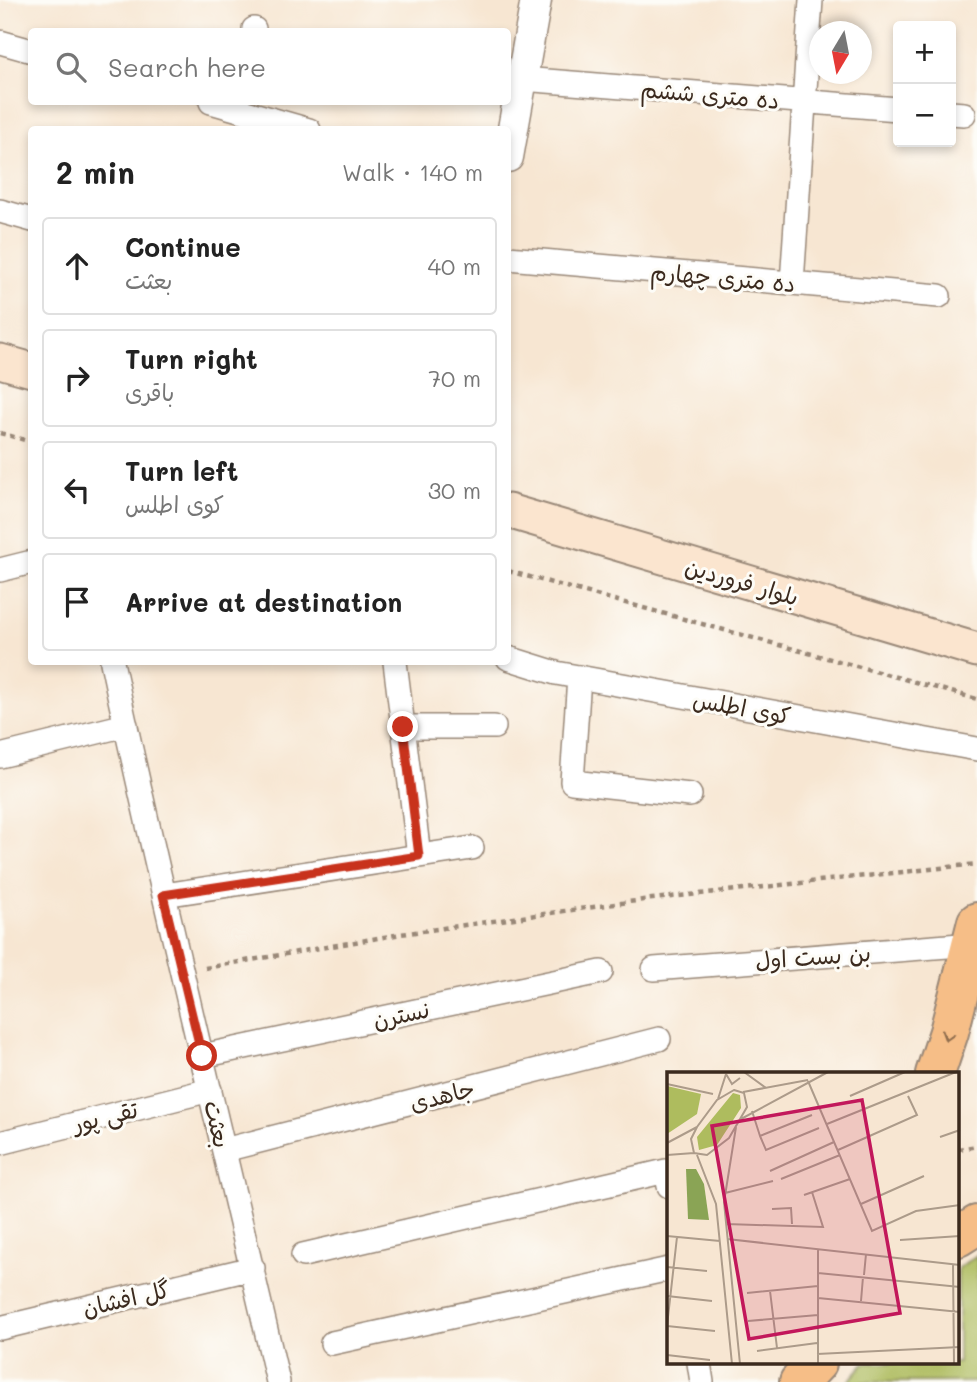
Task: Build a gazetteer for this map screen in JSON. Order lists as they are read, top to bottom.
{
  "streets": {
    "main road": ["بلوار فروردین"],
    "street": [
      "ده متری ششم",
      "ده متری چهارم",
      "کوی اطلس",
      "بن بست اول",
      "نسترن",
      "جاهدی",
      "تقی پور",
      "بعثت",
      "گل افشان"
    ]
  },
  "crossings": [
    ["نسترن", "بعثت"],
    ["جاهدی", "بعثت"],
    ["تقی پور", "بعثت"],
    ["بعثت", "گل افشان"]
  ],
  "north": "bottom",
  "page": {
    "map_buttons": ["+", "−"],
    "search": "Search here",
    "heading": ["2 min", "Walk · 140 m"],
    "list": [
      ["Continue", "بعثت", "40 m"],
      ["Turn right", "باقری", "70 m"],
      ["Turn left", "کوی اطلس", "30 m"],
      "Arrive at destination"
    ]
  }
}
